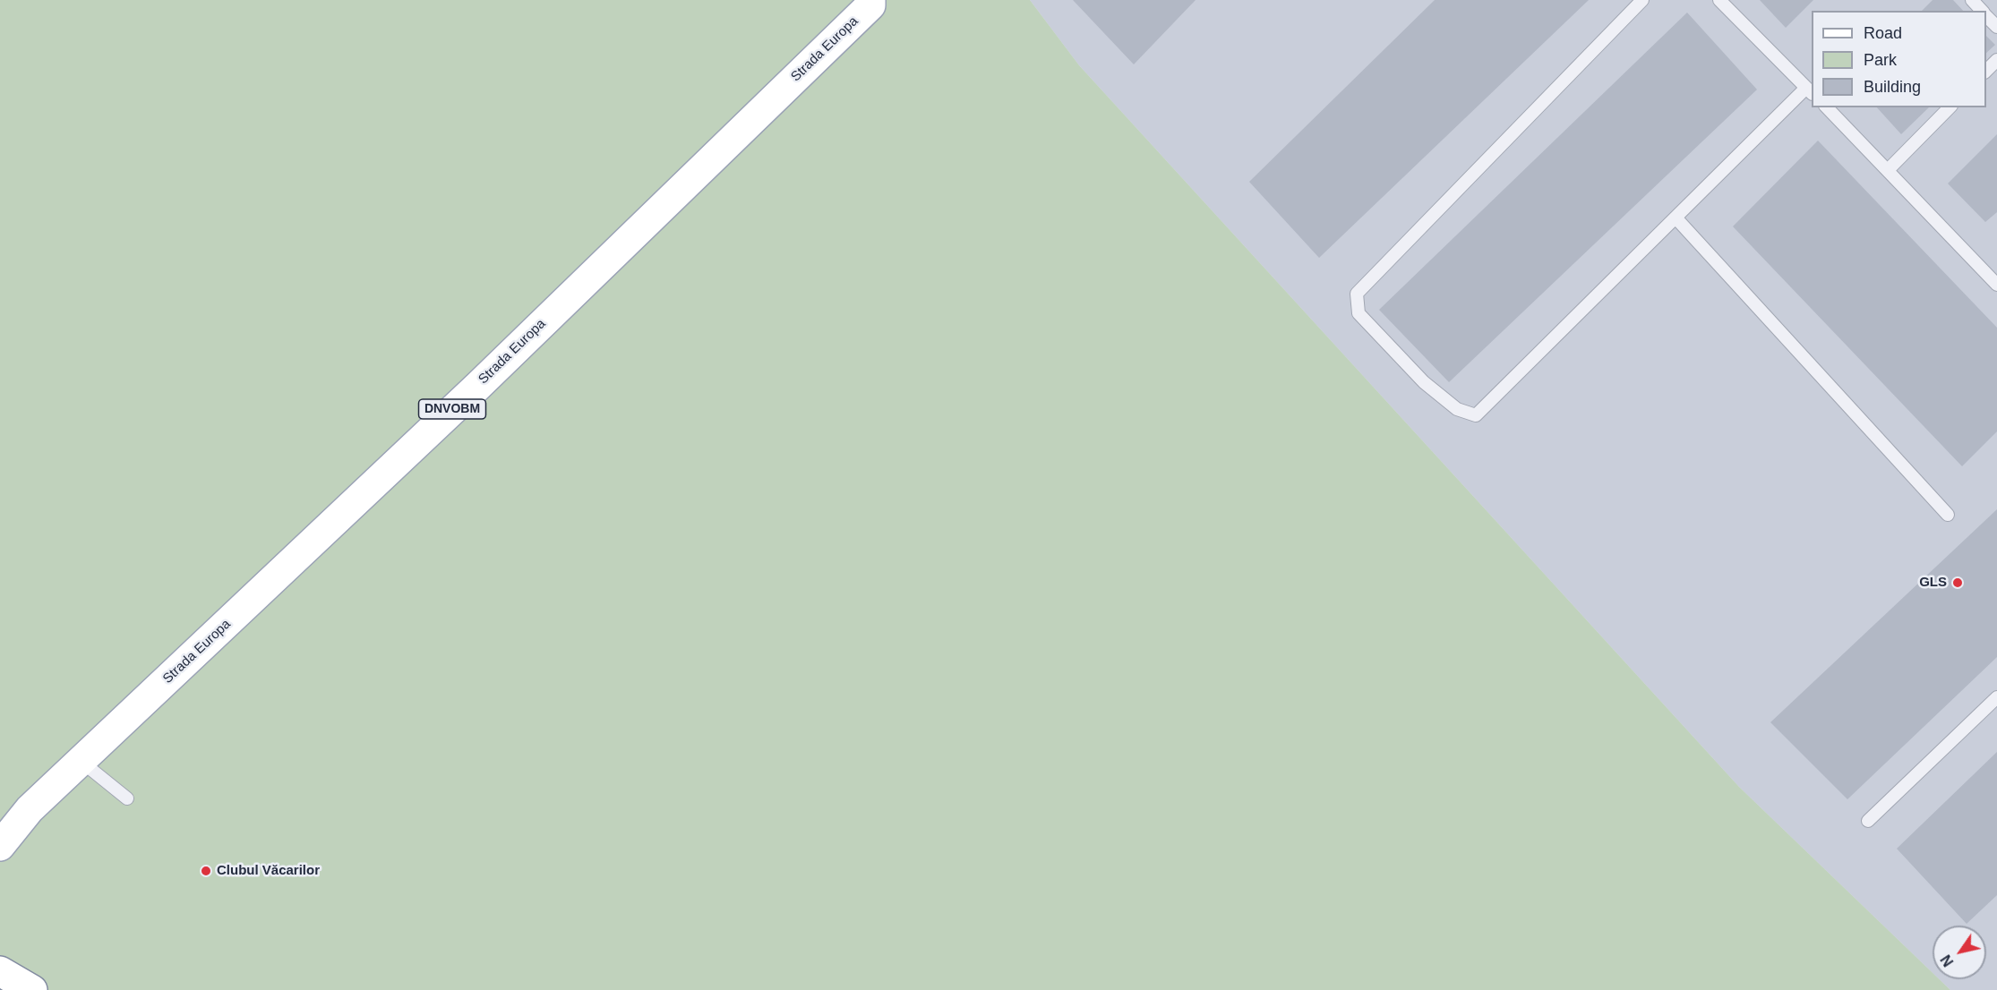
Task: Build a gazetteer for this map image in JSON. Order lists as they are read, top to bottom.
{
  "streets": {
    "main road": ["Strada Europa", "DNVOBM"]
  },
  "places": ["GLS", "Clubul Văcarilor"],
  "legend": ["Road", "Park", "Building"],
  "north": "bottom left"
}
